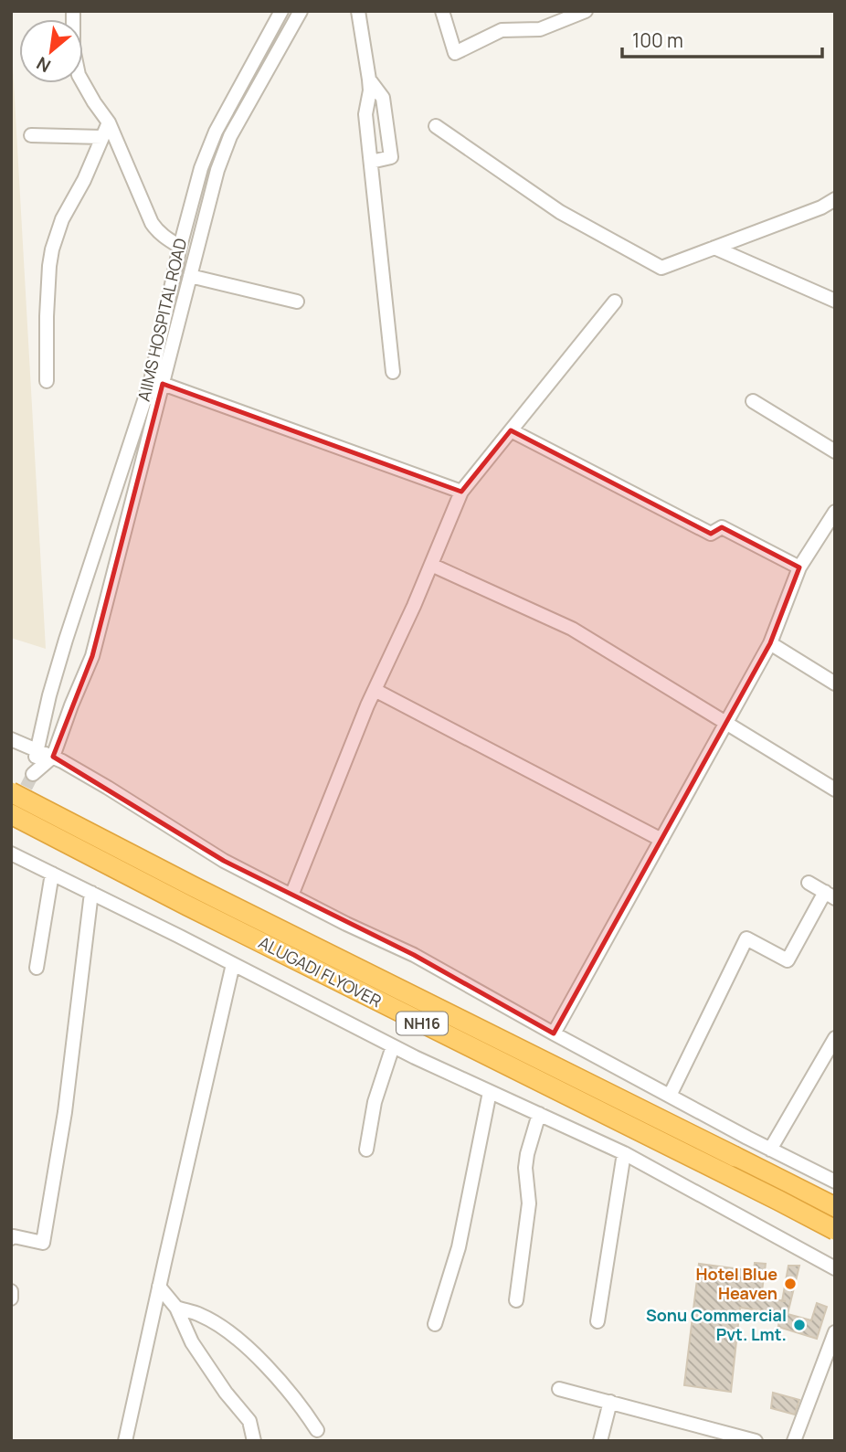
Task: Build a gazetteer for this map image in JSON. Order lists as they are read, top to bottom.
{
  "streets": {
    "highway": ["ALUGADI FLYOVER", "NH16"],
    "street": ["AIIMS HOSPITAL ROAD"]
  },
  "places": ["Hotel Blue Heaven", "Sonu Commercial Pvt. Lmt."],
  "scale_bar": "100 m",
  "north": "bottom left"
}
